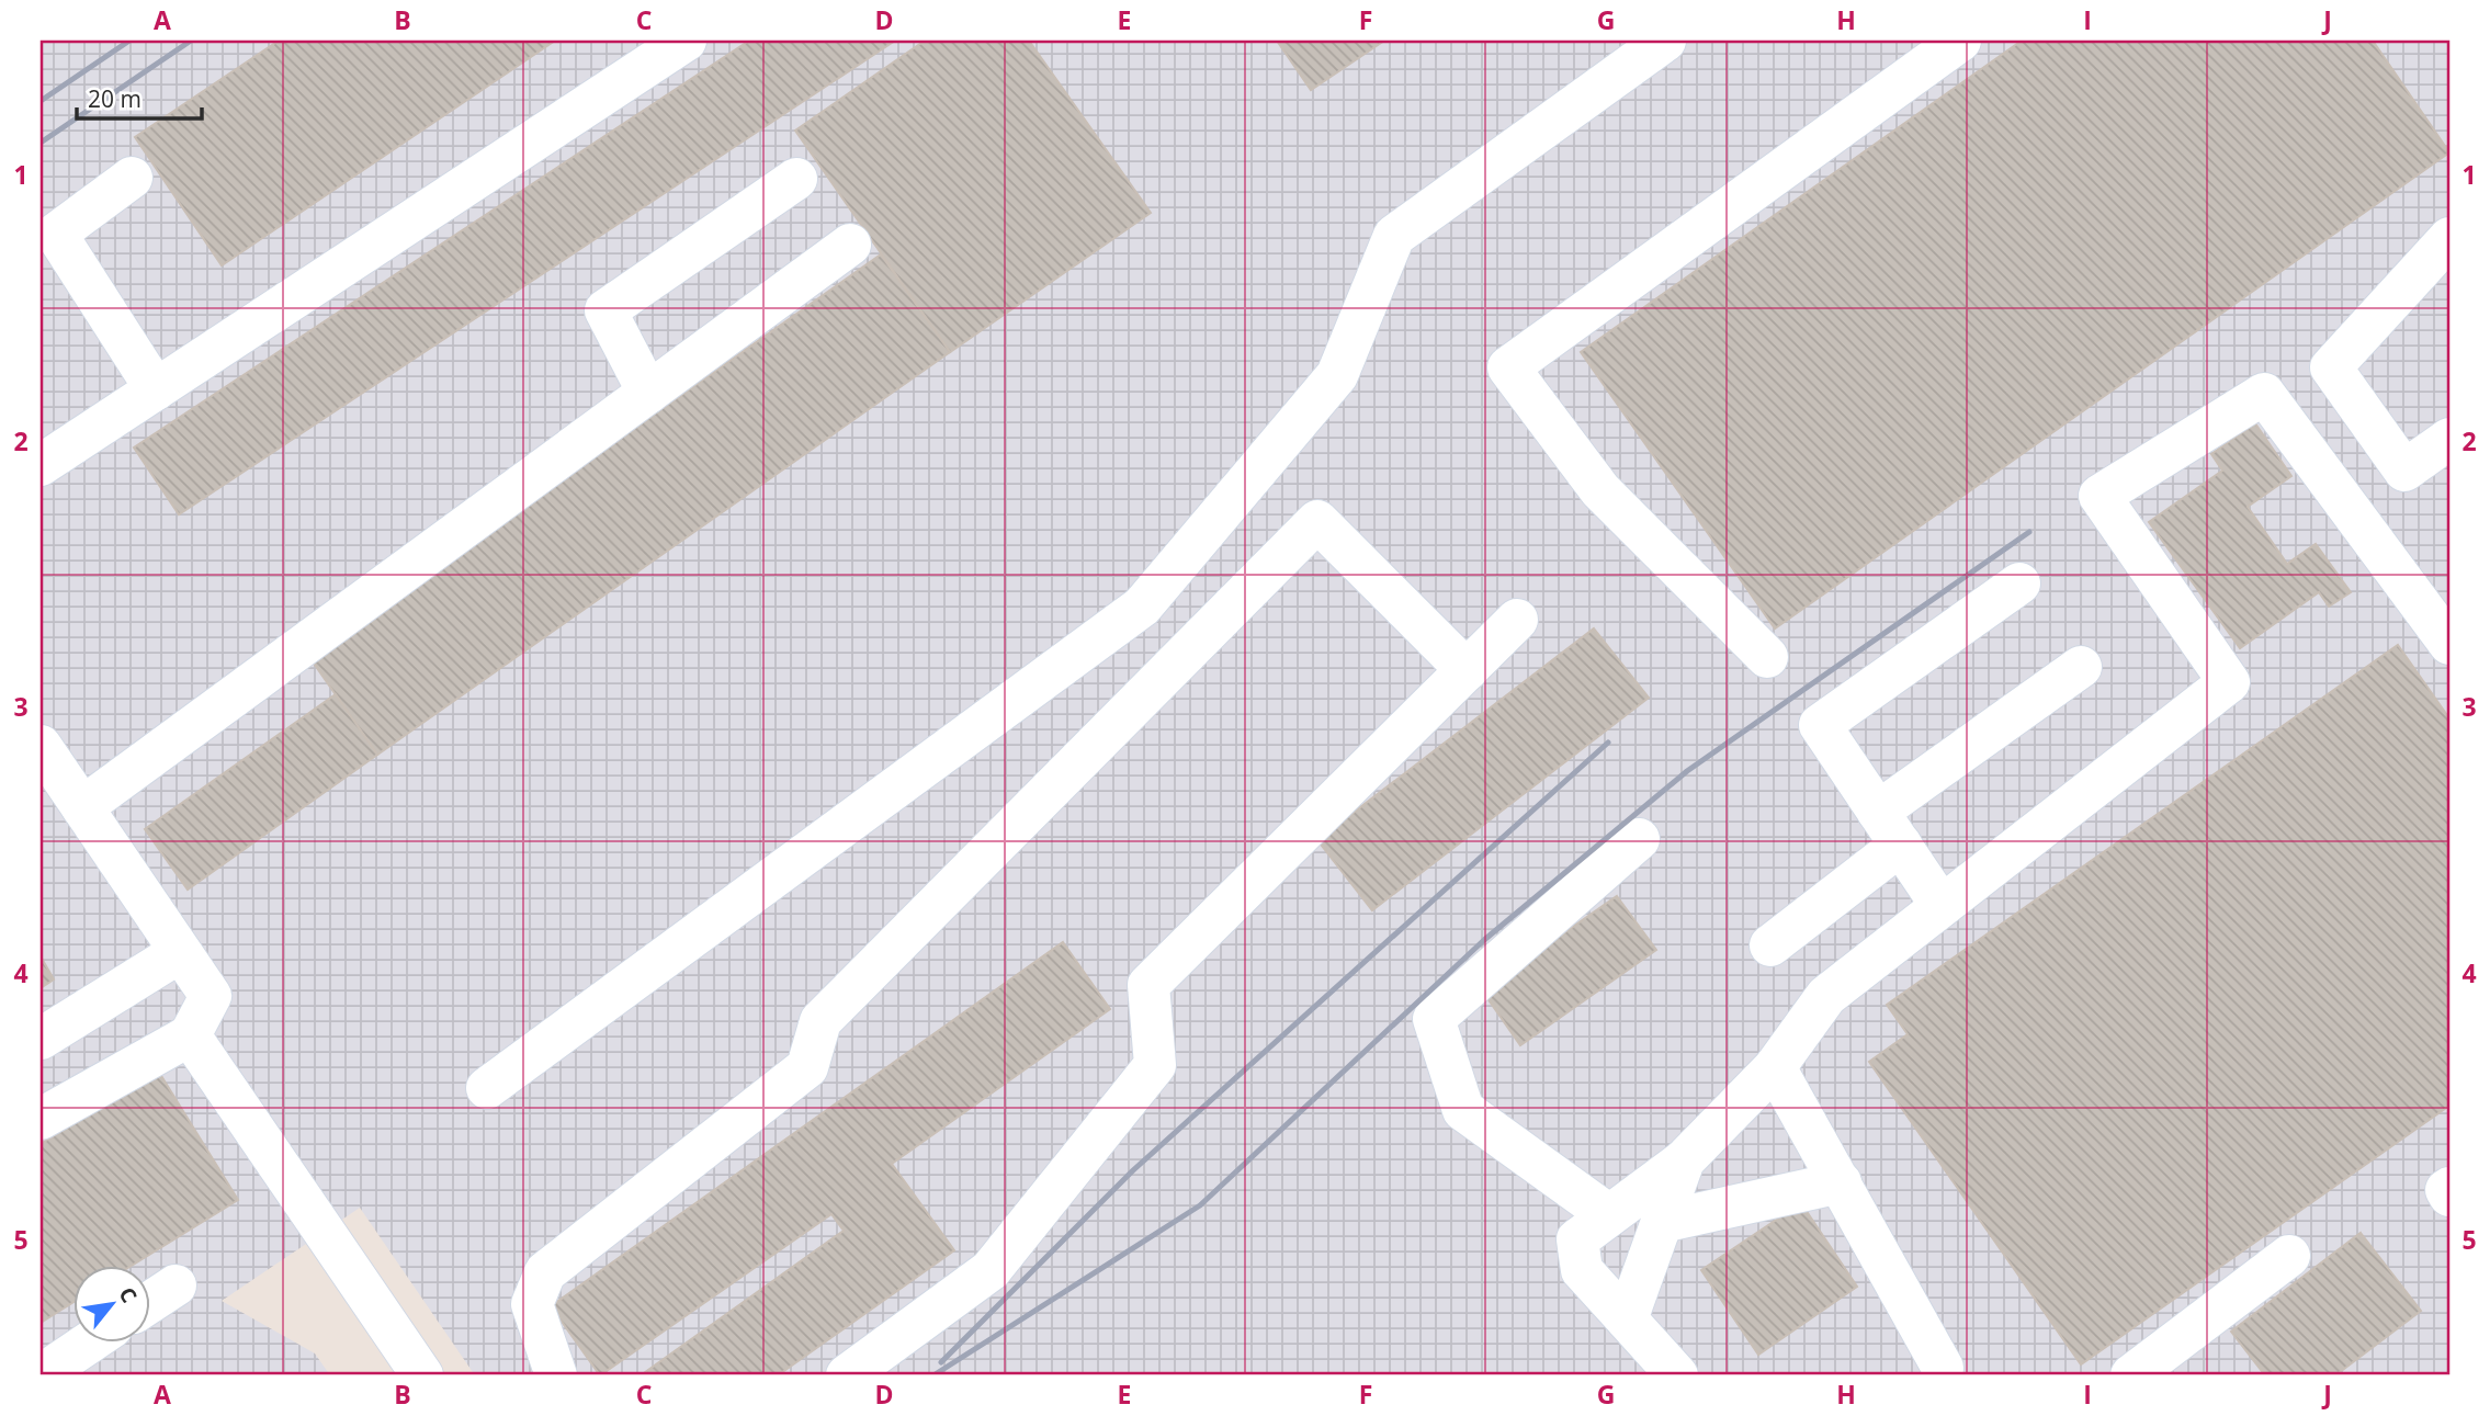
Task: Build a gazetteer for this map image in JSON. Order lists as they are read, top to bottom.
{
  "scale_bar": "20 m",
  "north": "top right",
  "grid": {
    "columns": [
      "A",
      "B",
      "C",
      "D",
      "E",
      "F",
      "G",
      "H",
      "I",
      "J"
    ],
    "rows": [
      "1",
      "2",
      "3",
      "4",
      "5"
    ]
  }
}
